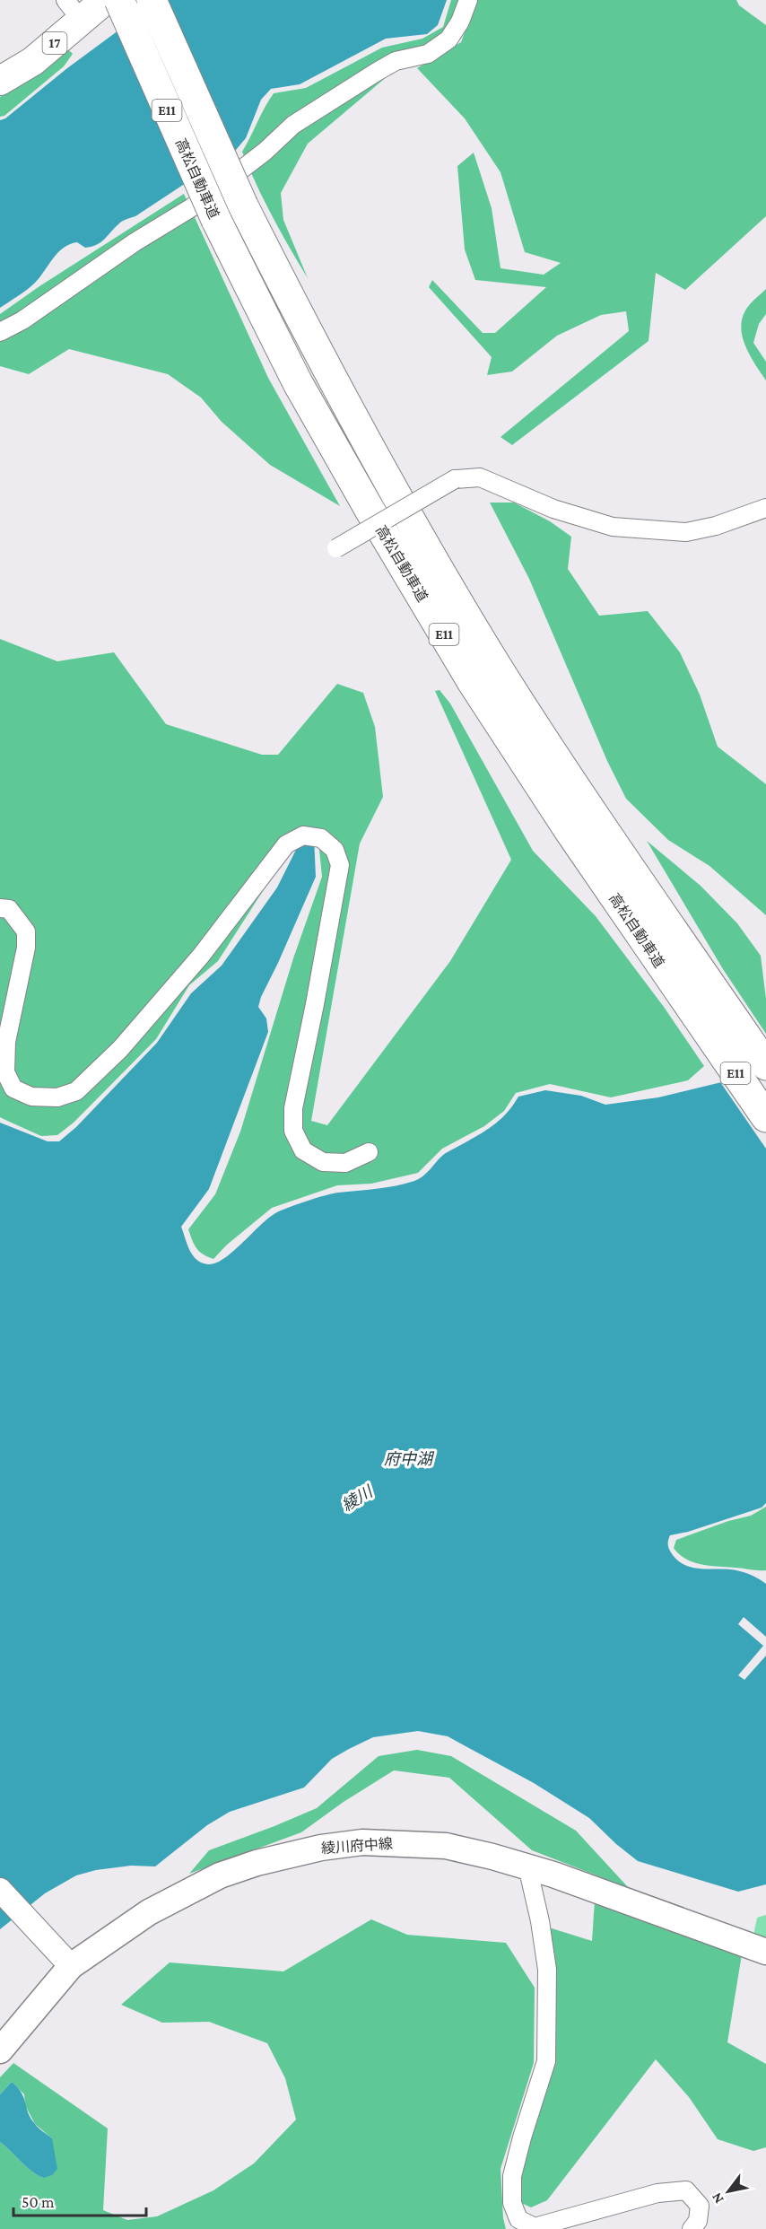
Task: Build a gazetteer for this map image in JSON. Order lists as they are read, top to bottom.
{
  "streets": {
    "highway": ["E11", "高松自動車道"],
    "main road": ["17", "綾川府中線"]
  },
  "water": ["府中湖", "綾川"],
  "scale_bar": "50 m",
  "north": "bottom left"
}
